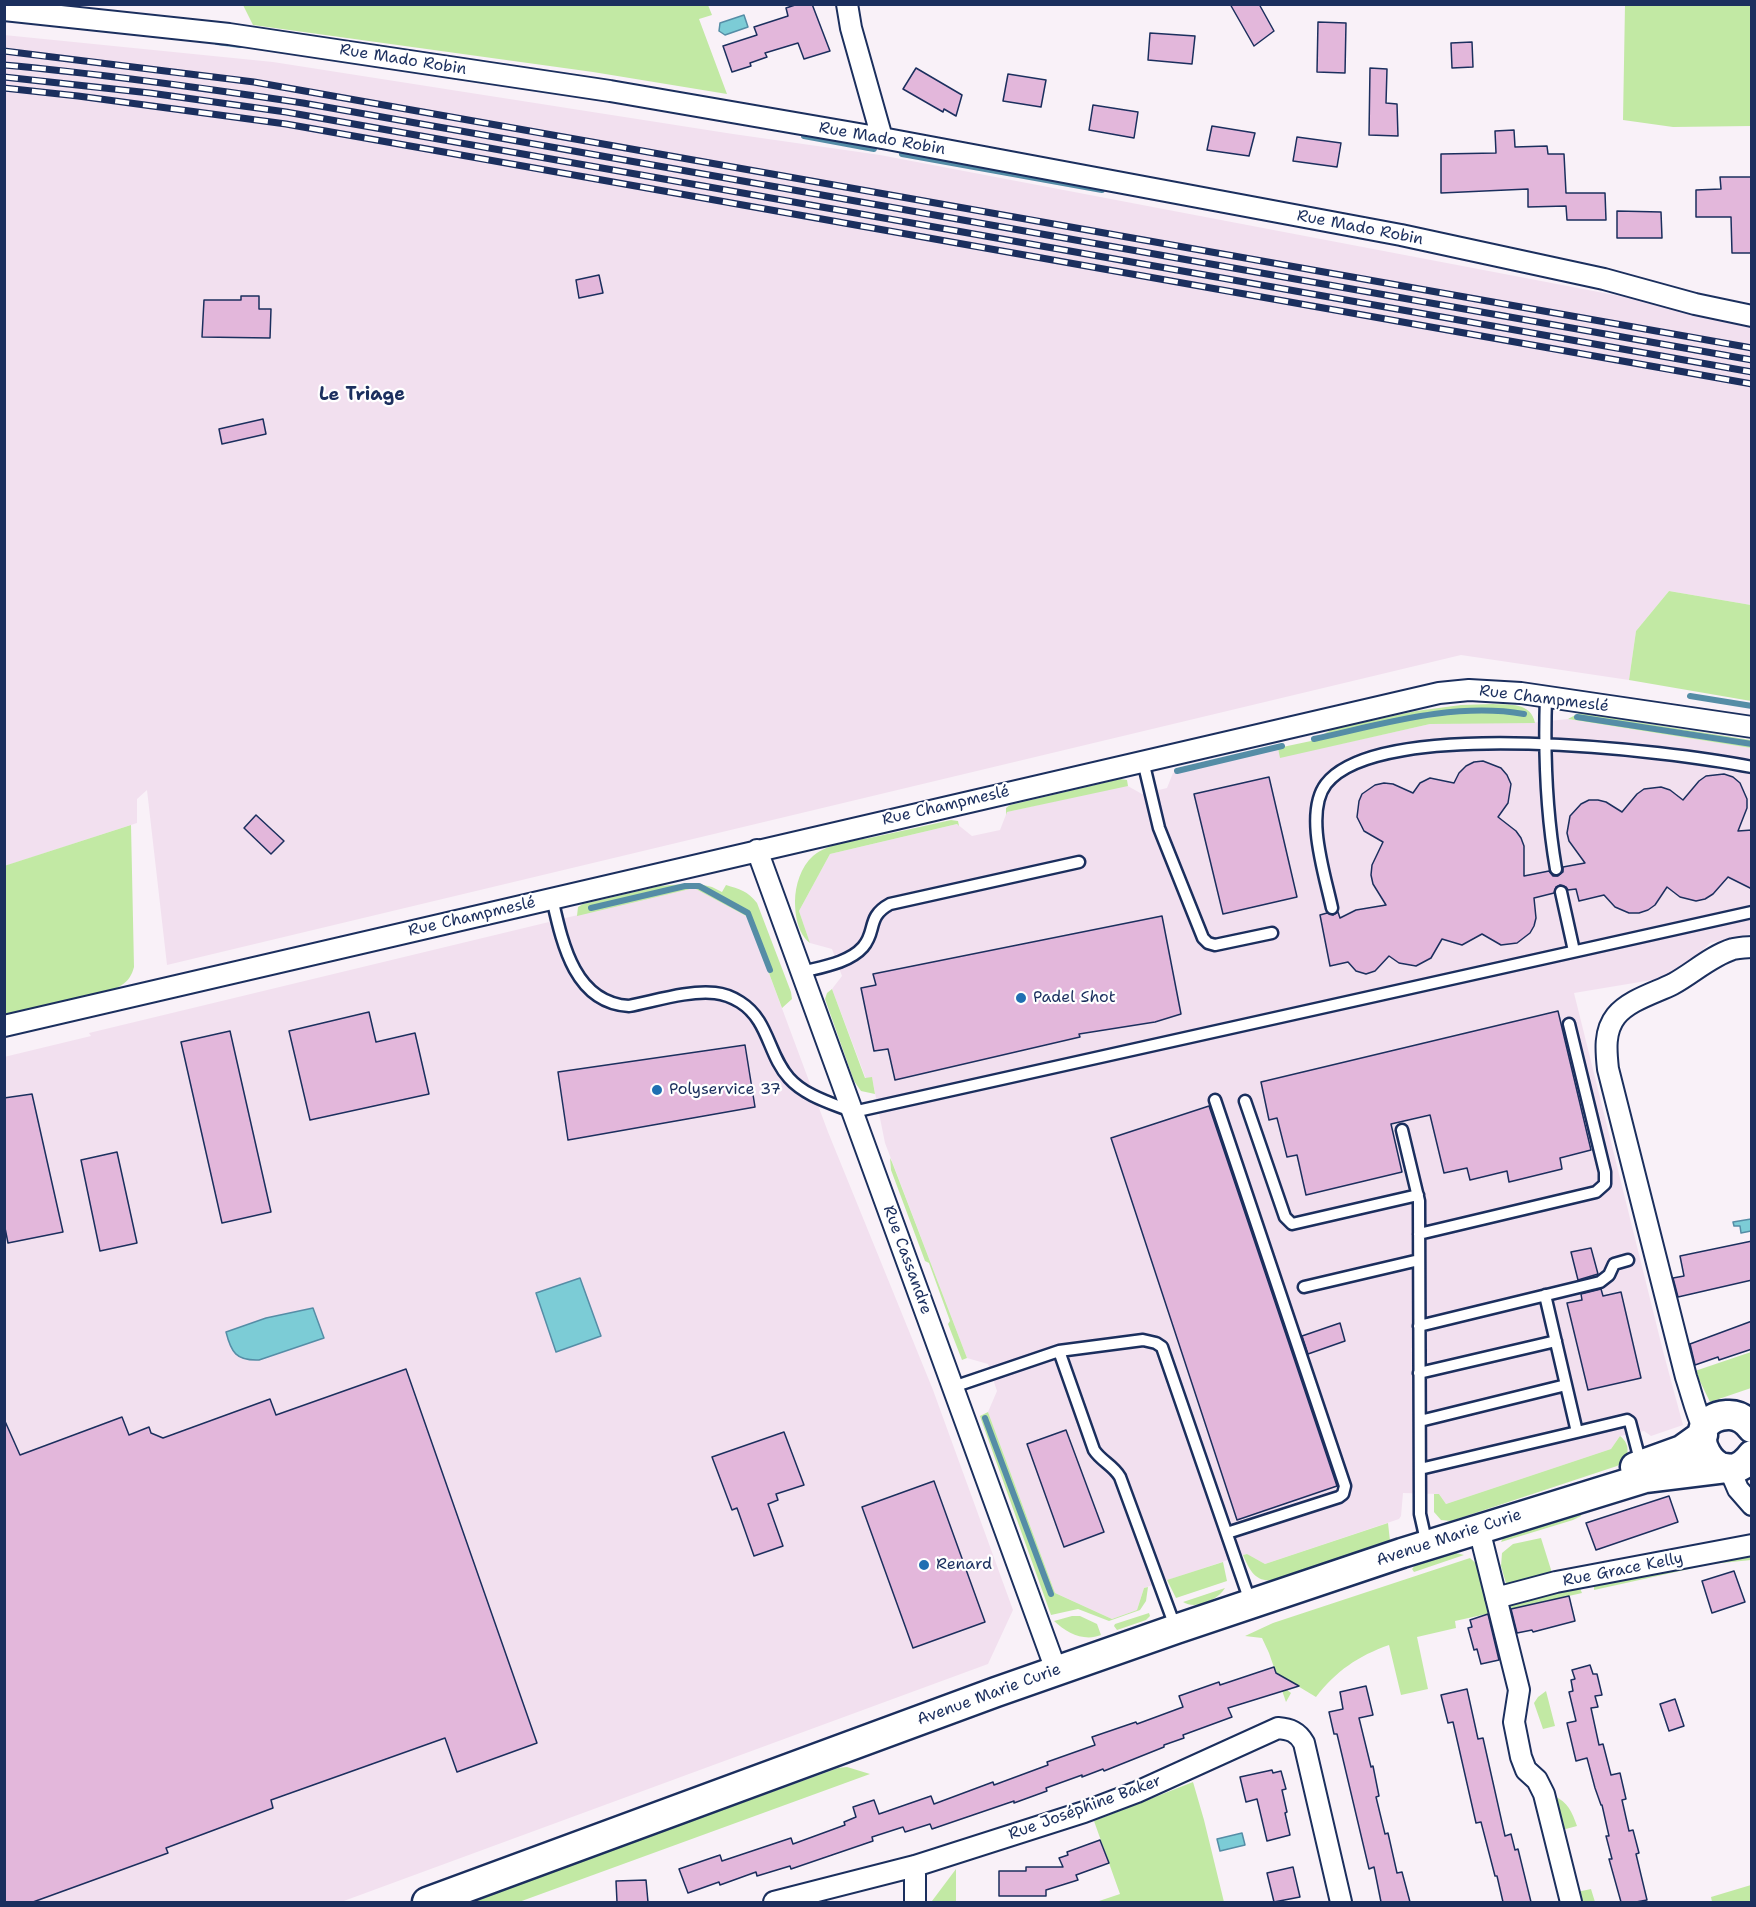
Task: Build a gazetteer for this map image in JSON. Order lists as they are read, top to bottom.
{
  "streets": {
    "main road": ["Avenue Marie Curie"],
    "street": [
      "Rue Mado Robin",
      "Rue Champmeslé",
      "Rue Cassandre",
      "Rue Grace Kelly",
      "Rue Joséphine Baker"
    ]
  },
  "crossings": [
    ["Rue Champmeslé", "Rue Cassandre"],
    ["Rue Cassandre", "Avenue Marie Curie"]
  ],
  "districts": ["Le Triage"],
  "places": ["Padel Shot", "Polyservice 37", "Renard"]
}
